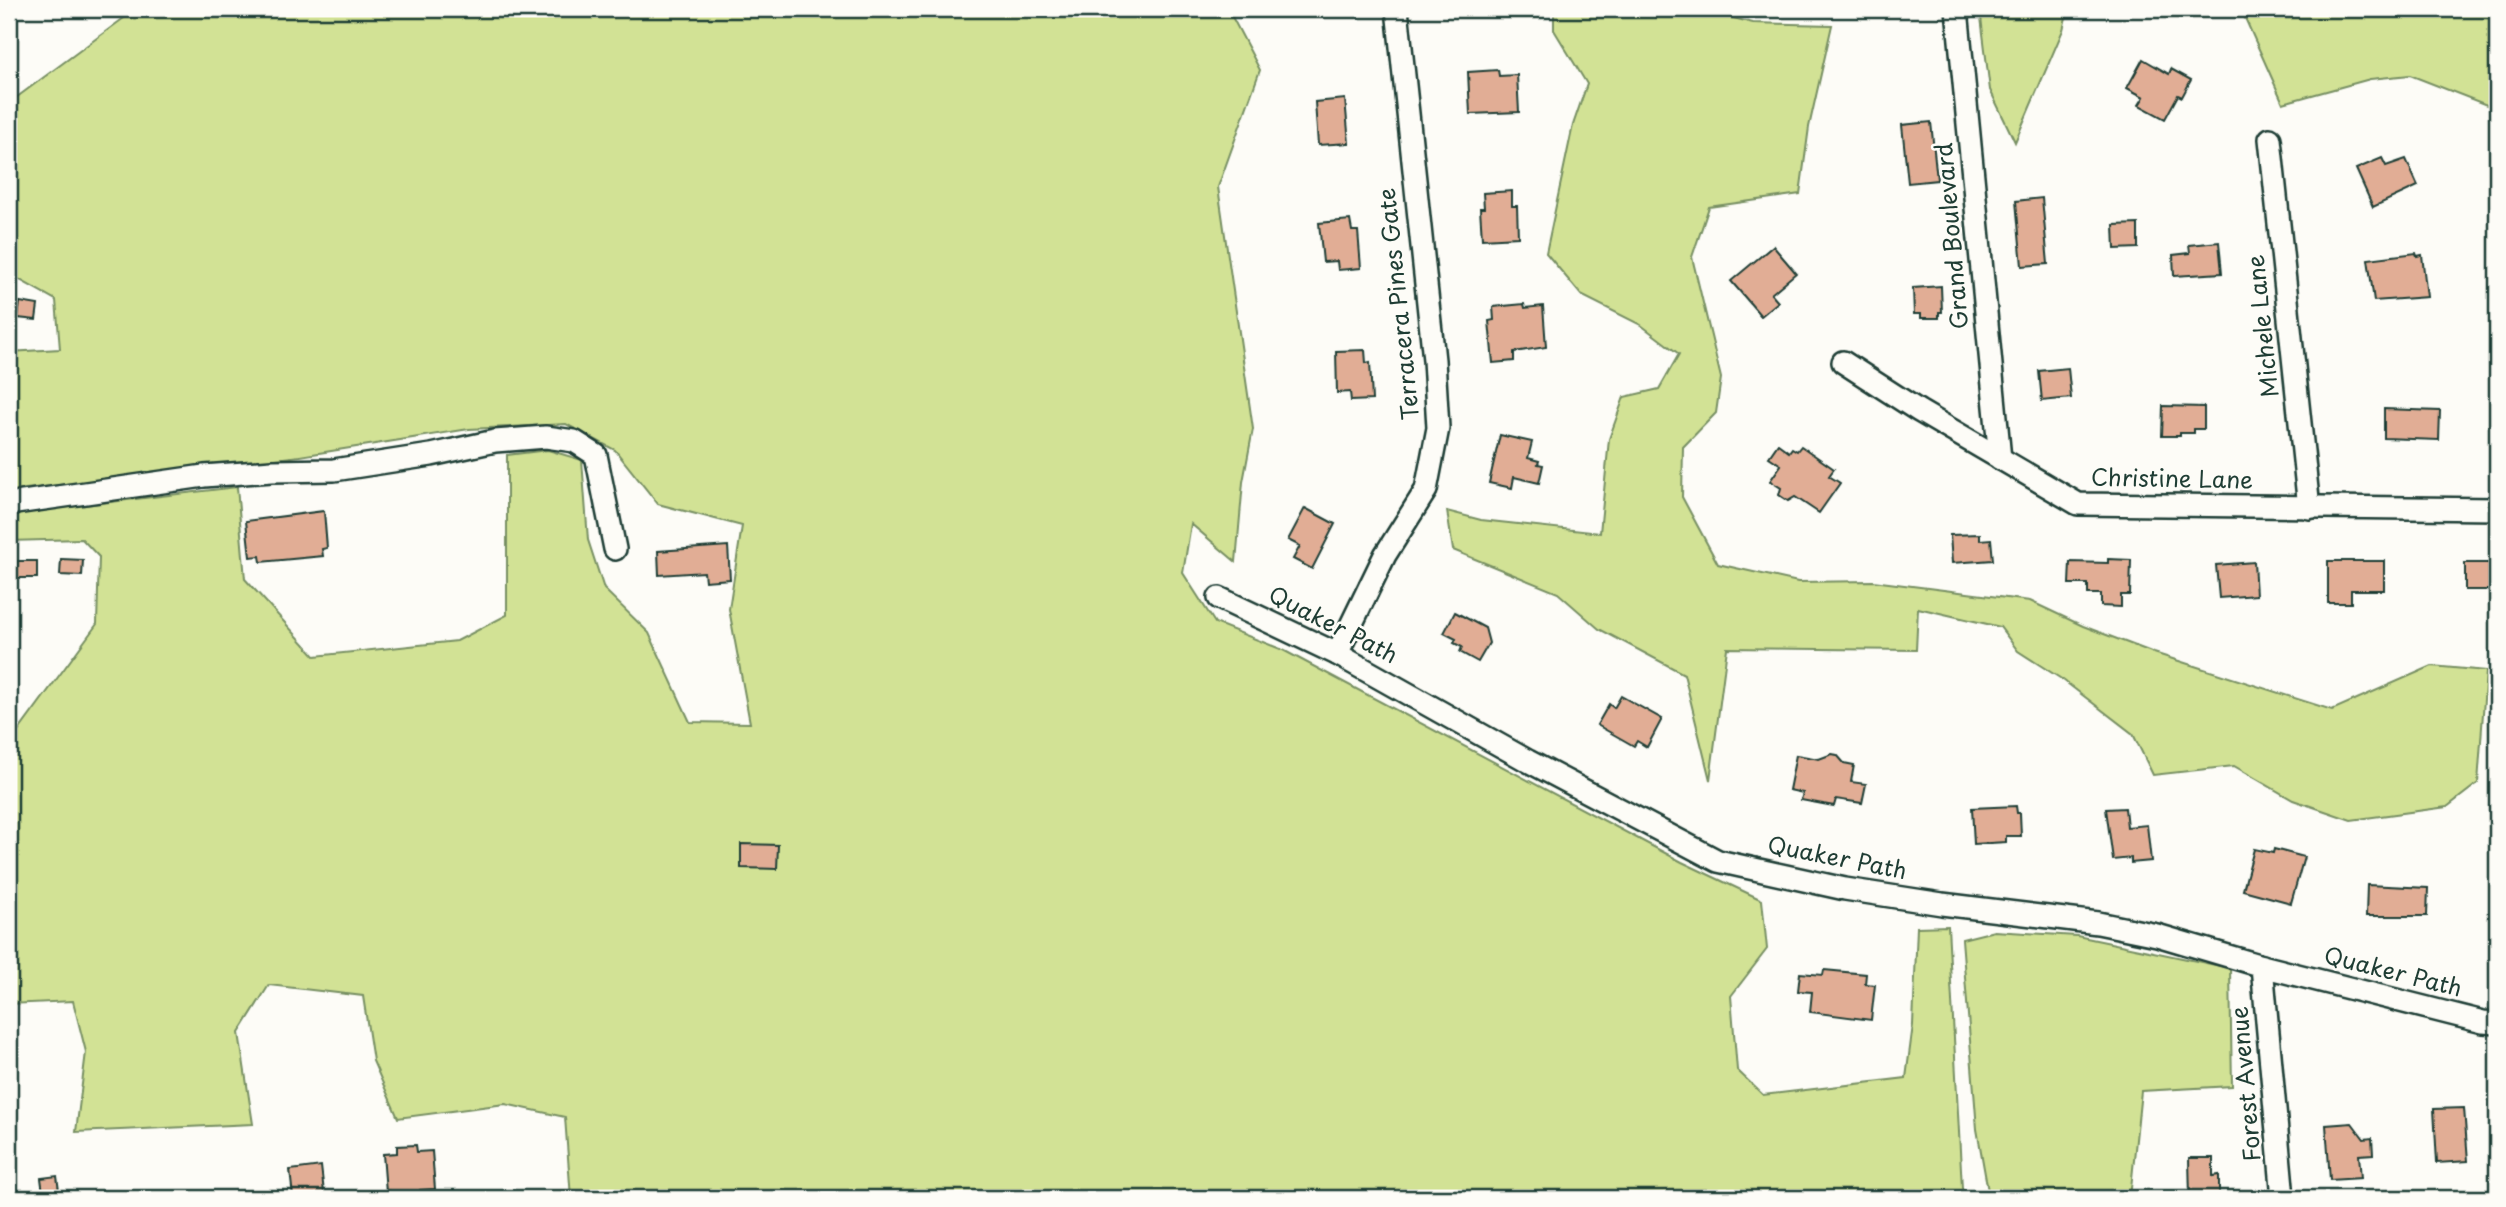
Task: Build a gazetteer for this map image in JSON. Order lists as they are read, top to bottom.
{
  "streets": {
    "street": [
      "Grand Boulevard",
      "Terracera Pines Gate",
      "Michele Lane",
      "Christine Lane",
      "Quaker Path",
      "Forest Avenue"
    ]
  },
  "crossings": [
    ["Grand Boulevard", "Christine Lane"],
    ["Terracera Pines Gate", "Quaker Path"],
    ["Michele Lane", "Christine Lane"],
    ["Quaker Path", "Forest Avenue"]
  ]
}
